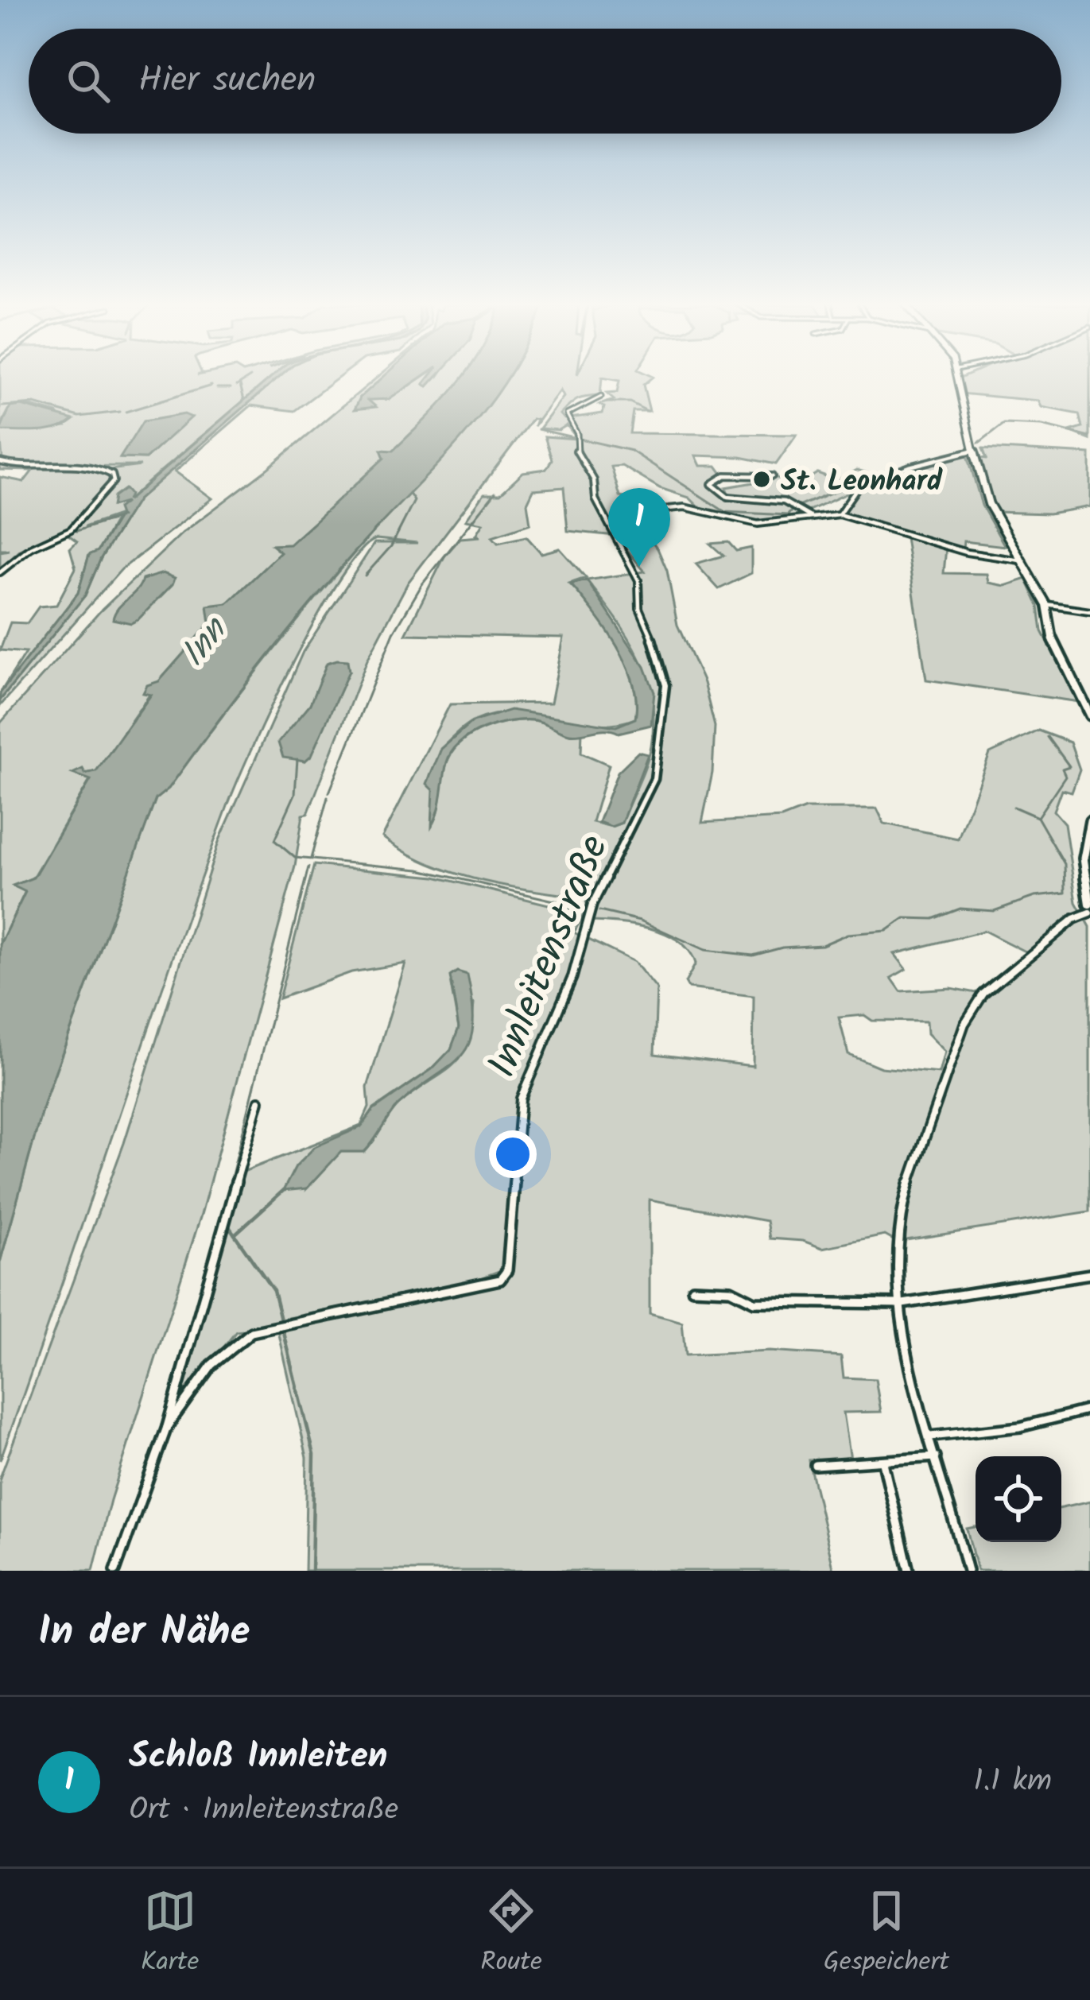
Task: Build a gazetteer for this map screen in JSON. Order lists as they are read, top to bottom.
{
  "streets": {
    "street": ["Innleitenstraße"]
  },
  "water": ["Inn"],
  "places": ["St. Leonhard"],
  "page": {
    "search": "Hier suchen",
    "pins": "1",
    "heading": "In der Nähe",
    "list": [
      {
        "mark": "1",
        "name": "Schloß Innleiten",
        "note": "Ort · Innleitenstraße",
        "value": "1.1 km"
      }
    ],
    "nav": ["Karte", "Route", "Gespeichert"]
  }
}
